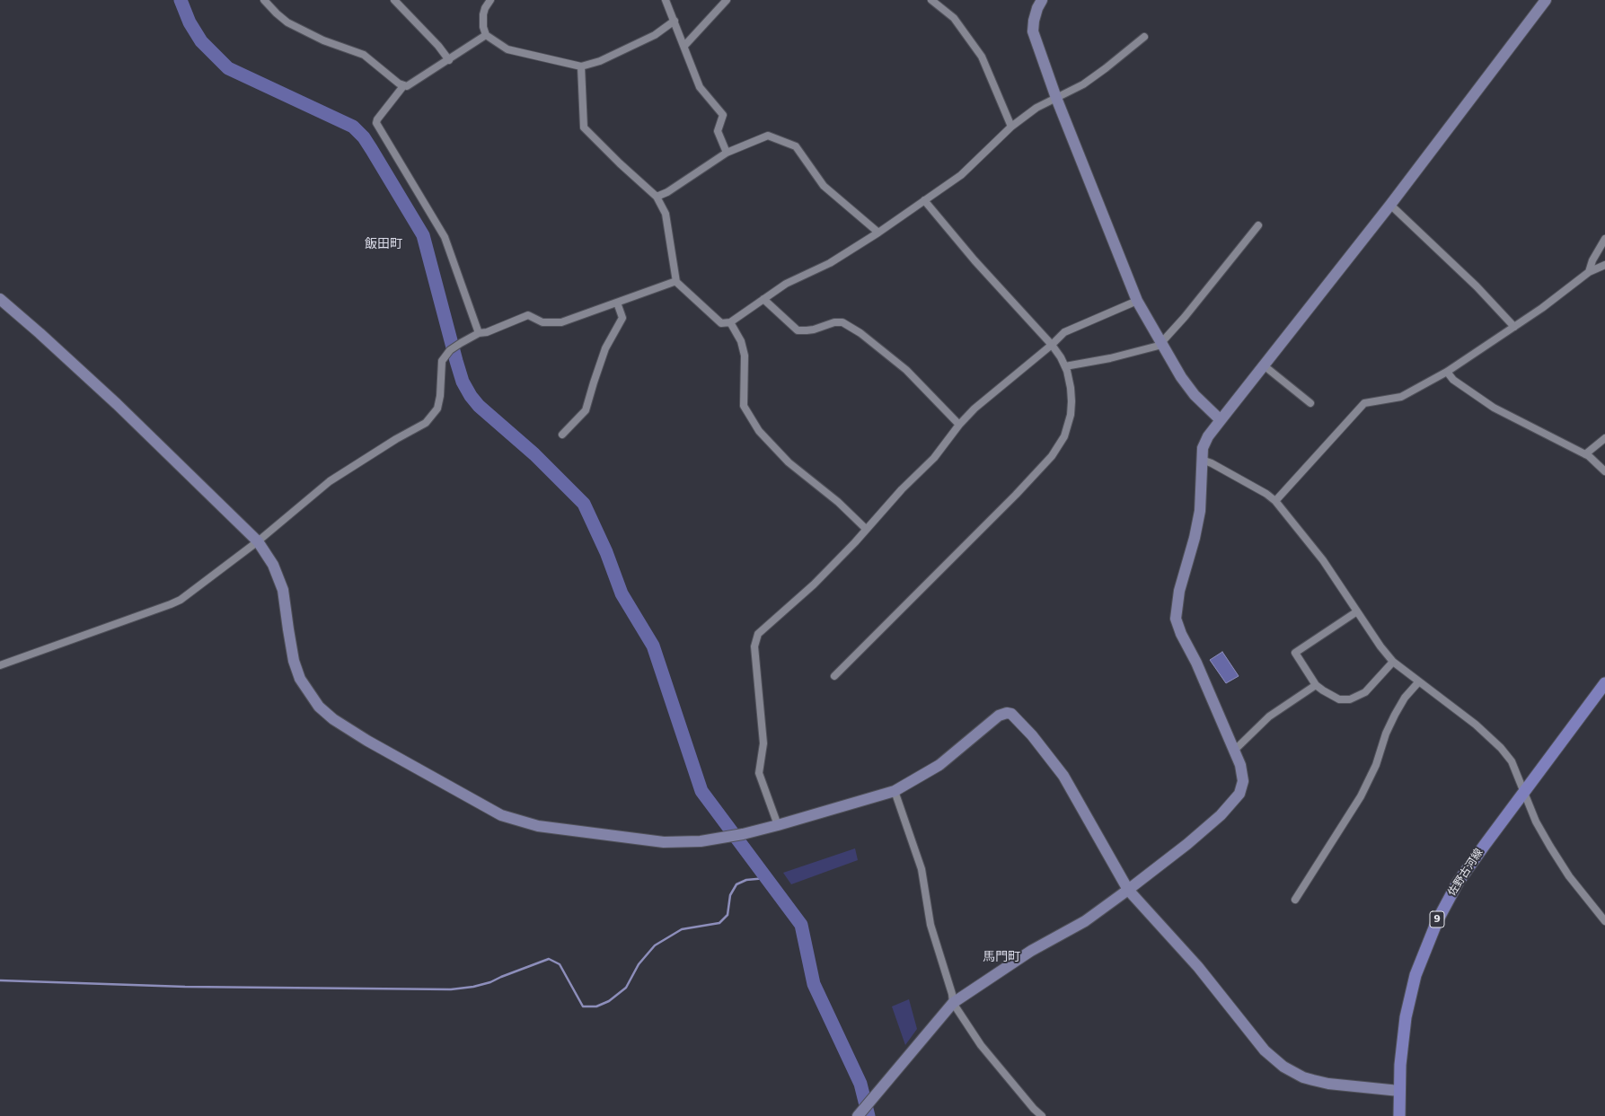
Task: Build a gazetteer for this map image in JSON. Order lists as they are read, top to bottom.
{
  "streets": {
    "main road": ["佐野古河線", "9"]
  },
  "districts": ["飯田町", "馬門町"]
}
